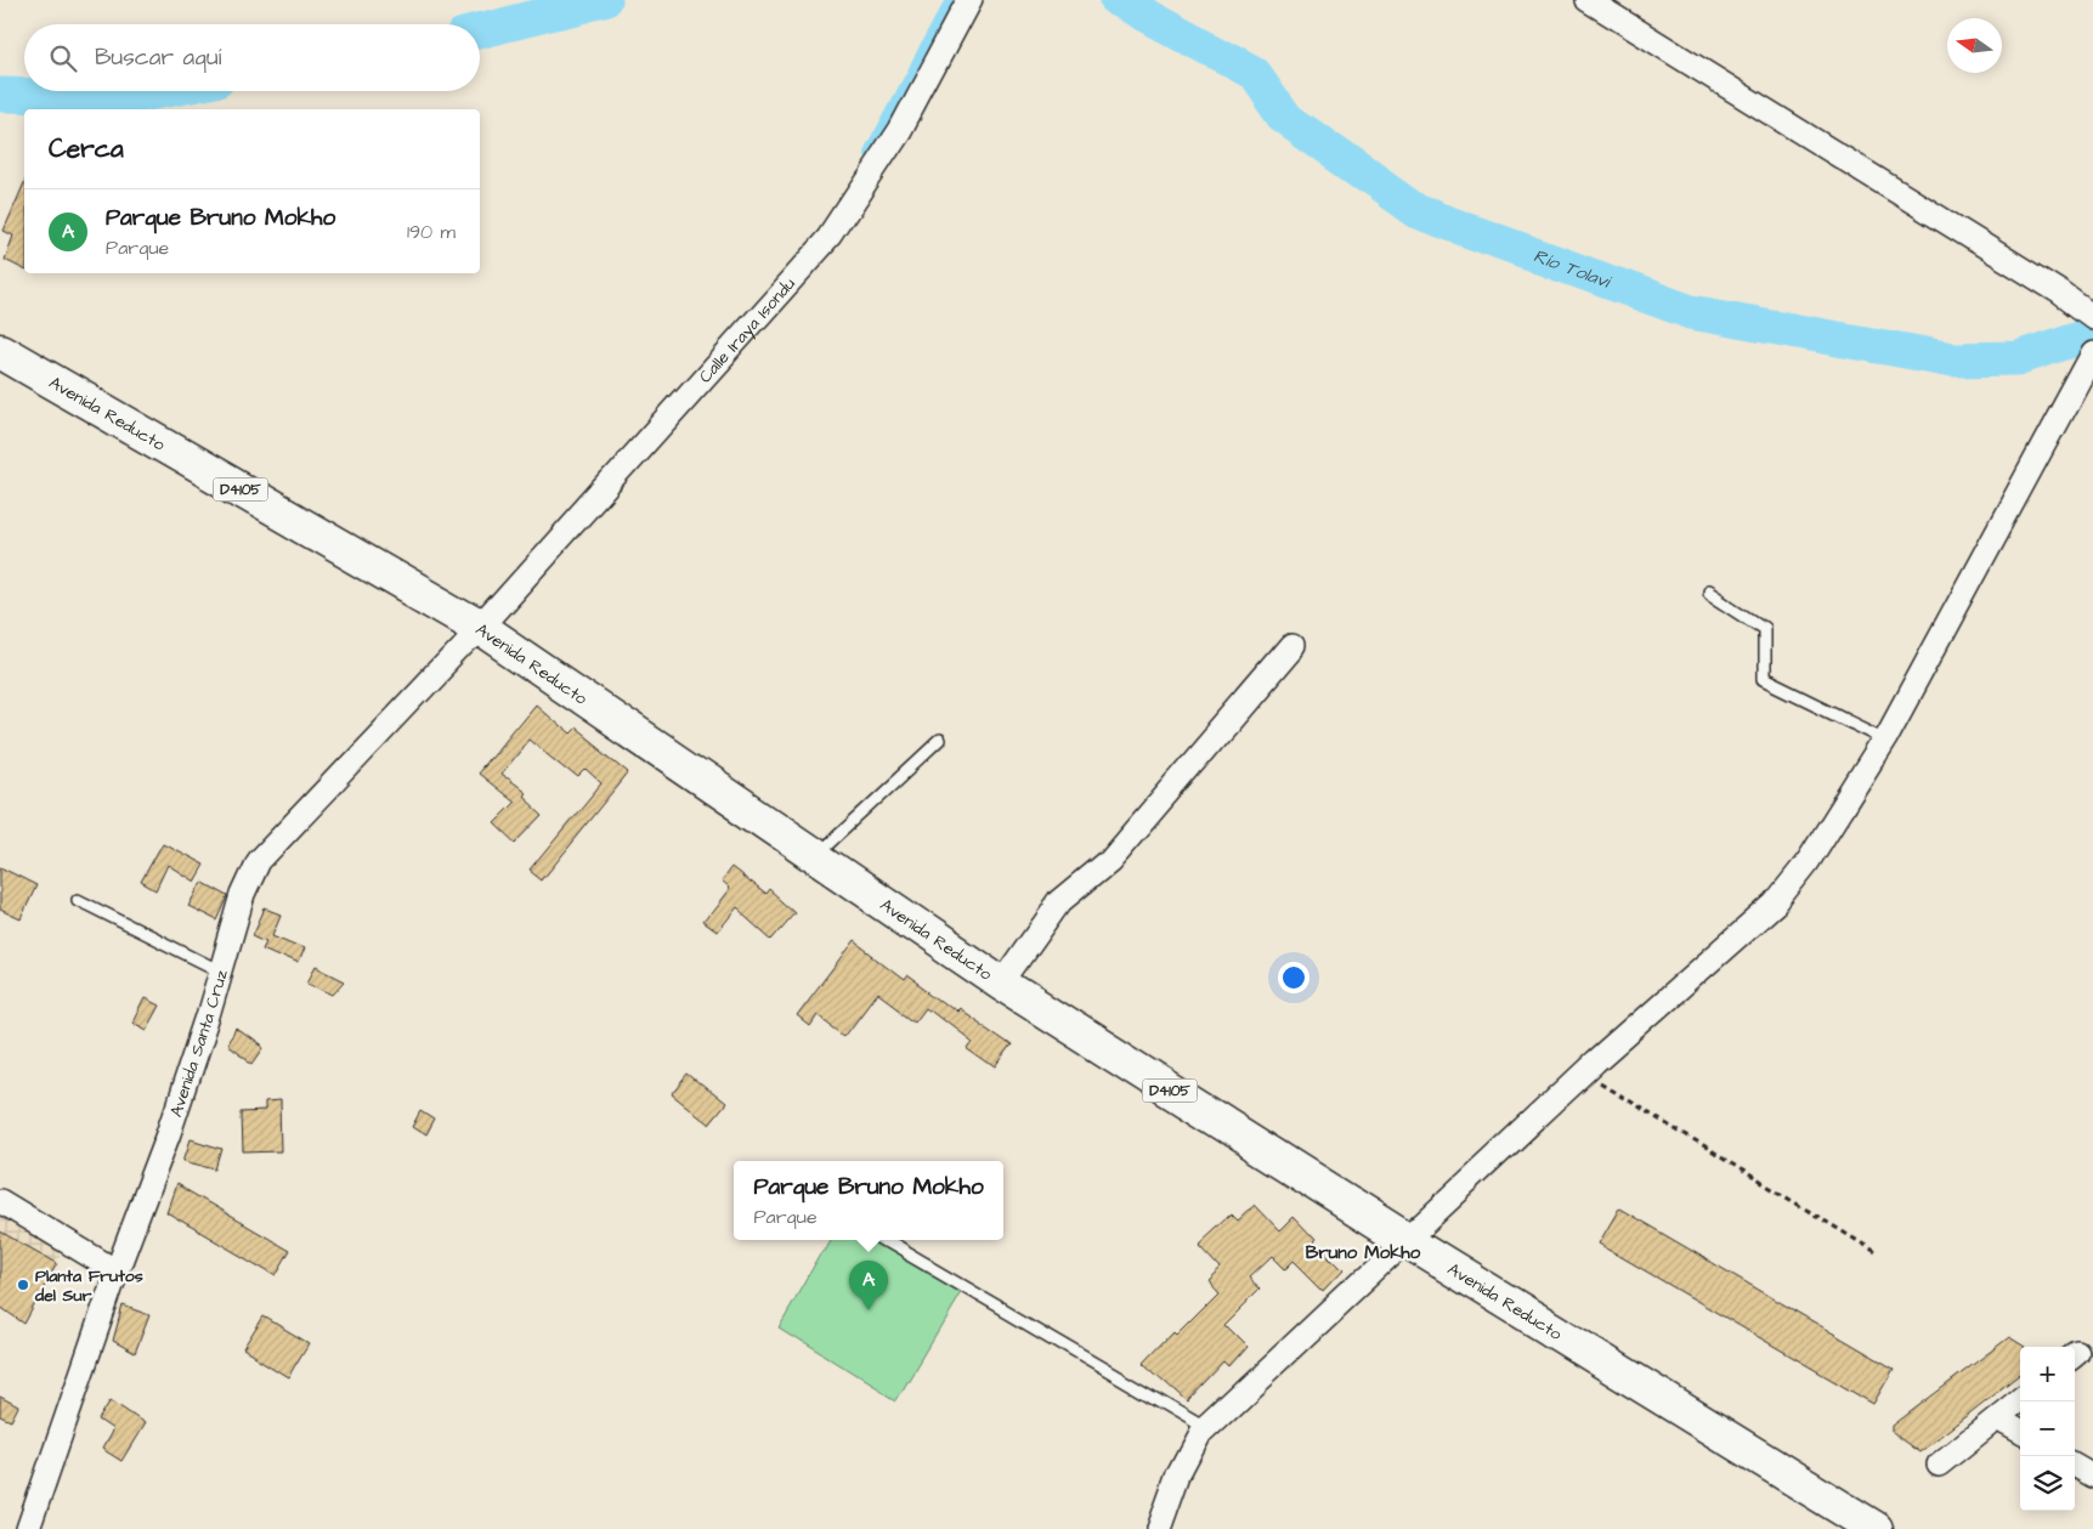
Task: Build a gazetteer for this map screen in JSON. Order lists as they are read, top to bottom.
{
  "streets": {
    "main road": ["Avenida Reducto", "D4105"],
    "street": ["Calle Iraya Isondu", "Avenida Santa Cruz"]
  },
  "crossings": [
    ["Calle Iraya Isondu", "Avenida Reducto"],
    ["Calle Iraya Isondu", "Avenida Santa Cruz"],
    ["Avenida Reducto", "Avenida Santa Cruz"]
  ],
  "districts": ["Bruno Mokho"],
  "water": ["Río Tolavi"],
  "places": ["Planta Frutos del Sur"],
  "north": "left",
  "page": {
    "search": "Buscar aquí",
    "heading": "Cerca",
    "list": [
      {
        "mark": "A",
        "name": "Parque Bruno Mokho",
        "note": "Parque",
        "value": "190 m"
      }
    ],
    "popup": ["Parque Bruno Mokho", "Parque"],
    "pins": "A",
    "map_buttons": ["+", "−"]
  }
}
